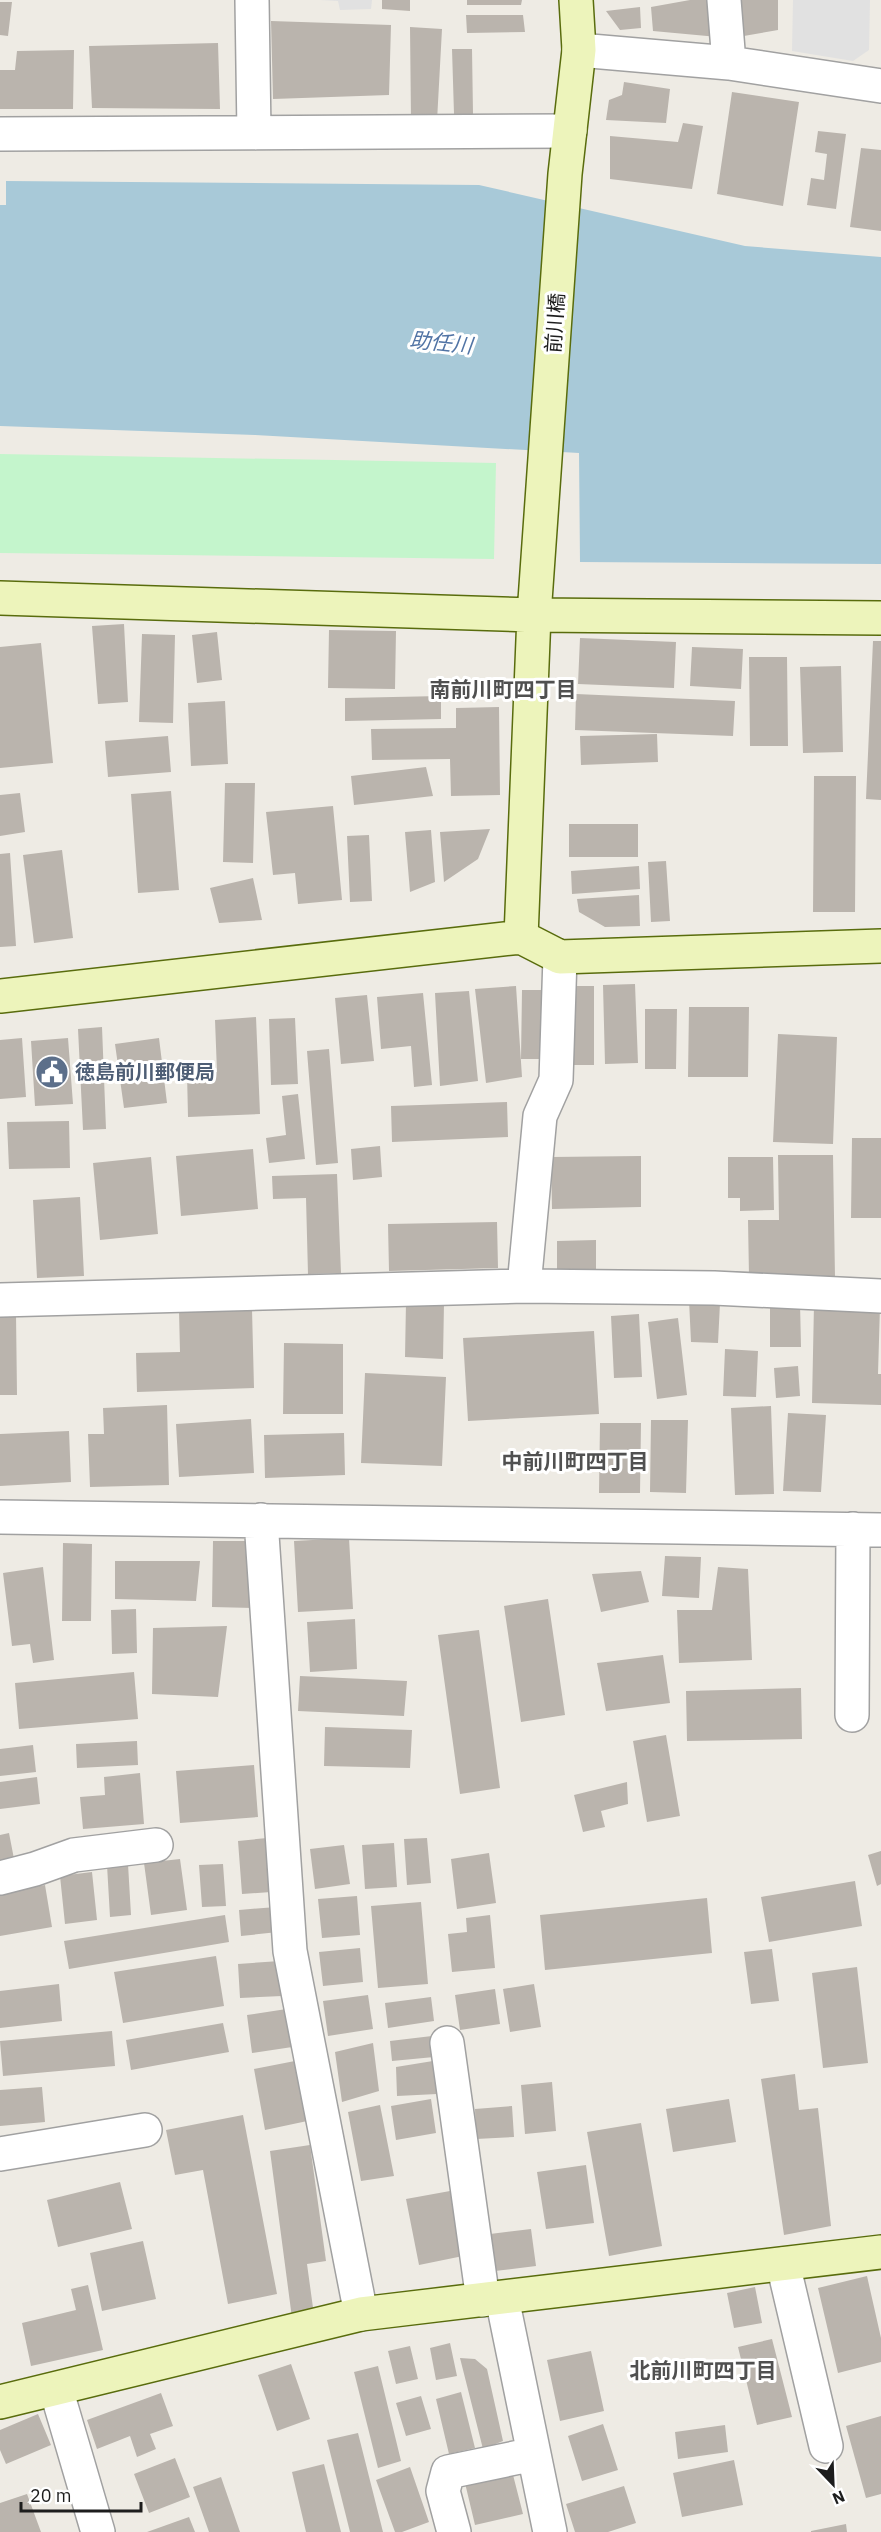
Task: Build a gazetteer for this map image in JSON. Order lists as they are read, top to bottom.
{
  "streets": {
    "street": ["前川橋"]
  },
  "districts": ["南前川町四丁目", "中前川町四丁目", "北前川町四丁目"],
  "water": ["助任川"],
  "places": {
    "public building": ["徳島前川郵便局"]
  },
  "scale_bar": "20 m",
  "north": "bottom right"
}
